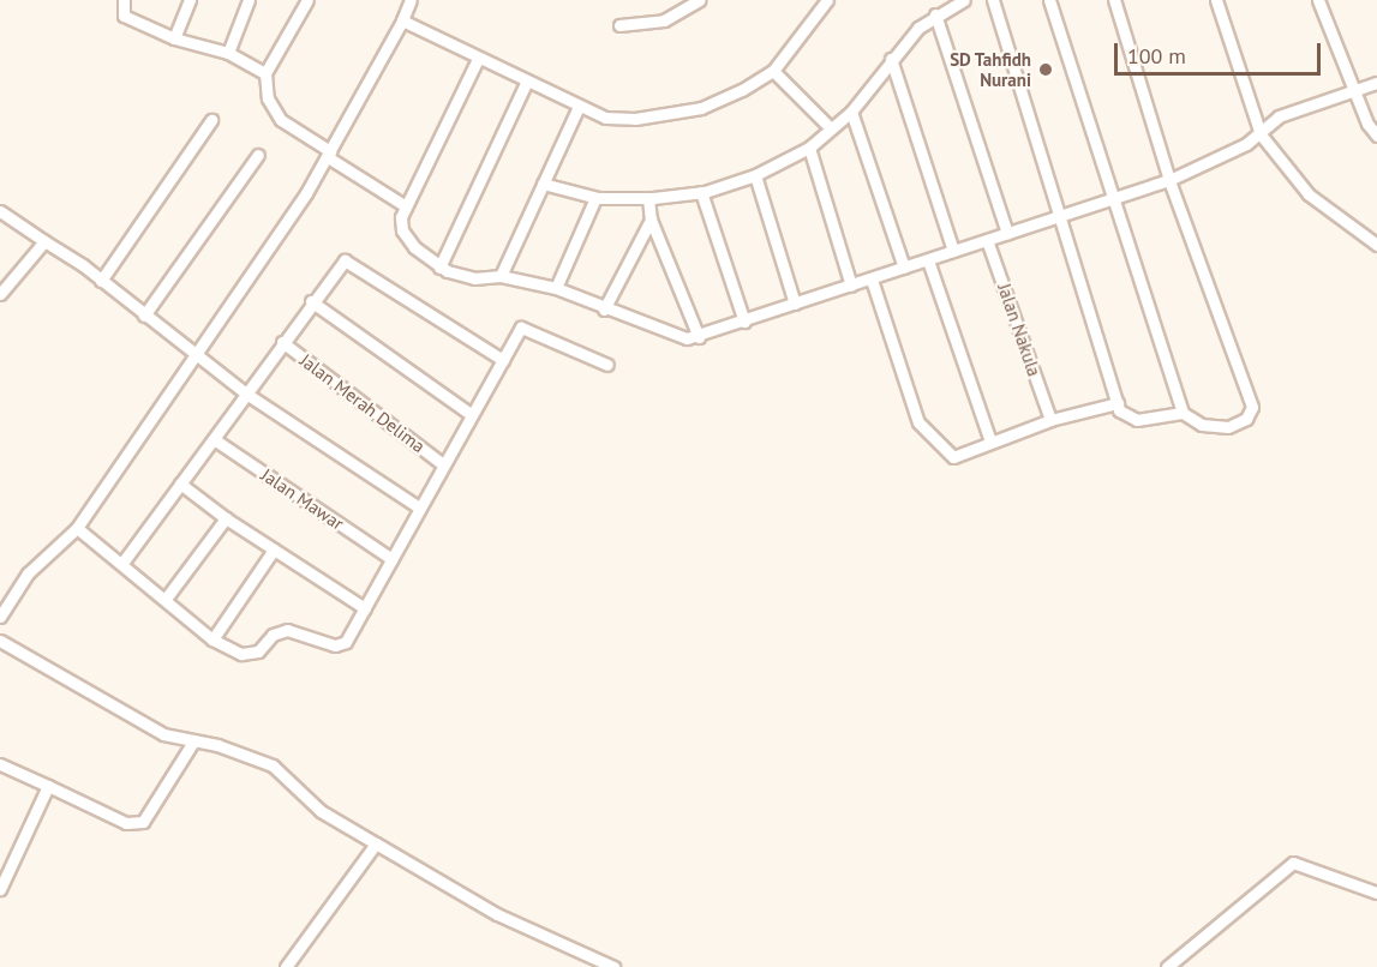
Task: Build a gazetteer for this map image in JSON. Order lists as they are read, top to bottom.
{
  "streets": {
    "street": ["Jalan Nakula", "Jalan Merah Delima", "Jalan Mawar"]
  },
  "places": ["SD Tahfidh Nurani"],
  "scale_bar": "100 m"
}
